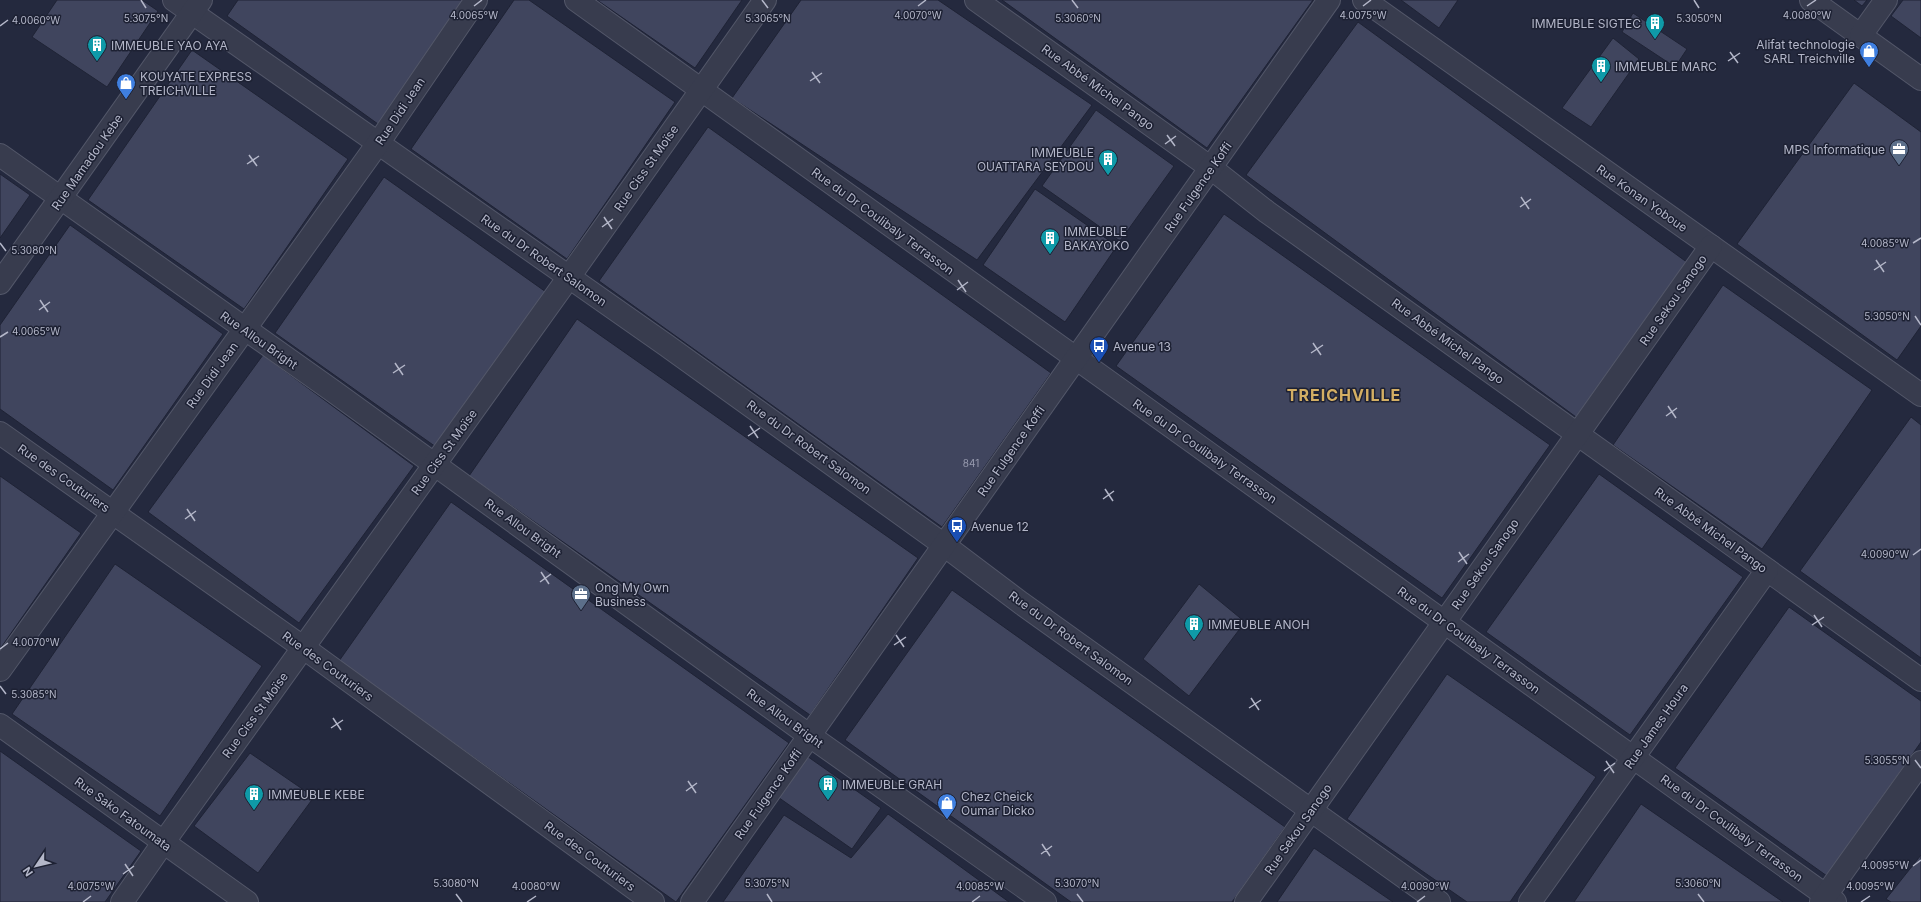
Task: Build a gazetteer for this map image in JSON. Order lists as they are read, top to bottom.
{
  "streets": {
    "street": [
      "Rue Abbé Michel Pango",
      "Rue Didi Jean",
      "Rue Mamadou Kebe",
      "Rue Ciss St Moïse",
      "Rue Fulgence Koffi",
      "Rue Konan Yoboue",
      "Rue du Dr Coulibaly Terrasson",
      "Rue du Dr Robert Salomon",
      "Rue Sekou Sanogo",
      "Rue Allou Bright",
      "Rue des Couturiers",
      "Rue James Houra",
      "Rue Sako Fatoumata"
    ]
  },
  "crossings": [
    ["Rue Abbé Michel Pango", "Rue Fulgence Koffi"],
    ["Rue Abbé Michel Pango", "Rue Sekou Sanogo"],
    ["Rue Abbé Michel Pango", "Rue James Houra"],
    ["Rue Didi Jean", "Rue du Dr Robert Salomon"],
    ["Rue Didi Jean", "Rue Allou Bright"],
    ["Rue Didi Jean", "Rue des Couturiers"],
    ["Rue Mamadou Kebe", "Rue du Dr Robert Salomon"],
    ["Rue Mamadou Kebe", "Rue Allou Bright"],
    ["Rue Ciss St Moïse", "Rue du Dr Coulibaly Terrasson"],
    ["Rue Ciss St Moïse", "Rue du Dr Robert Salomon"],
    ["Rue Ciss St Moïse", "Rue Allou Bright"],
    ["Rue Ciss St Moïse", "Rue des Couturiers"],
    ["Rue Ciss St Moïse", "Rue Sako Fatoumata"],
    ["Rue Fulgence Koffi", "Rue du Dr Coulibaly Terrasson"],
    ["Rue Fulgence Koffi", "Rue du Dr Robert Salomon"],
    ["Rue Fulgence Koffi", "Rue Allou Bright"],
    ["Rue Konan Yoboue", "Rue Sekou Sanogo"],
    ["Rue du Dr Coulibaly Terrasson", "Rue Sekou Sanogo"],
    ["Rue du Dr Coulibaly Terrasson", "Rue James Houra"],
    ["Rue du Dr Robert Salomon", "Rue Sekou Sanogo"]
  ],
  "districts": ["TREICHVILLE"],
  "places": {
    "building": [
      "IMMEUBLE SIGTEC",
      "IMMEUBLE YAO AYA",
      "IMMEUBLE MARC",
      "IMMEUBLE OUATTARA SEYDOU",
      "IMMEUBLE BAKAYOKO",
      "IMMEUBLE ANOH",
      "IMMEUBLE GRAH",
      "IMMEUBLE KEBE"
    ],
    "shop": ["Alifat technologie SARL Treichville", "KOUYATE EXPRESS TREICHVILLE", "Chez Cheick Oumar Dicko"],
    "office": ["MPS Informatique", "Ong My Own Business"],
    "bus stop": ["Avenue 13", "Avenue 12"]
  },
  "house_numbers": ["841"],
  "north": "bottom left",
  "coordinates": [
    "4.0065°W",
    "4.0070°W",
    "4.0075°W",
    "4.0080°W",
    "5.3075°N",
    "5.3065°N",
    "5.3060°N",
    "5.3050°N",
    "4.0060°W",
    "4.0085°W",
    "5.3080°N",
    "4.0090°W",
    "5.3085°N",
    "5.3055°N",
    "4.0095°W",
    "5.3070°N"
  ]
}
